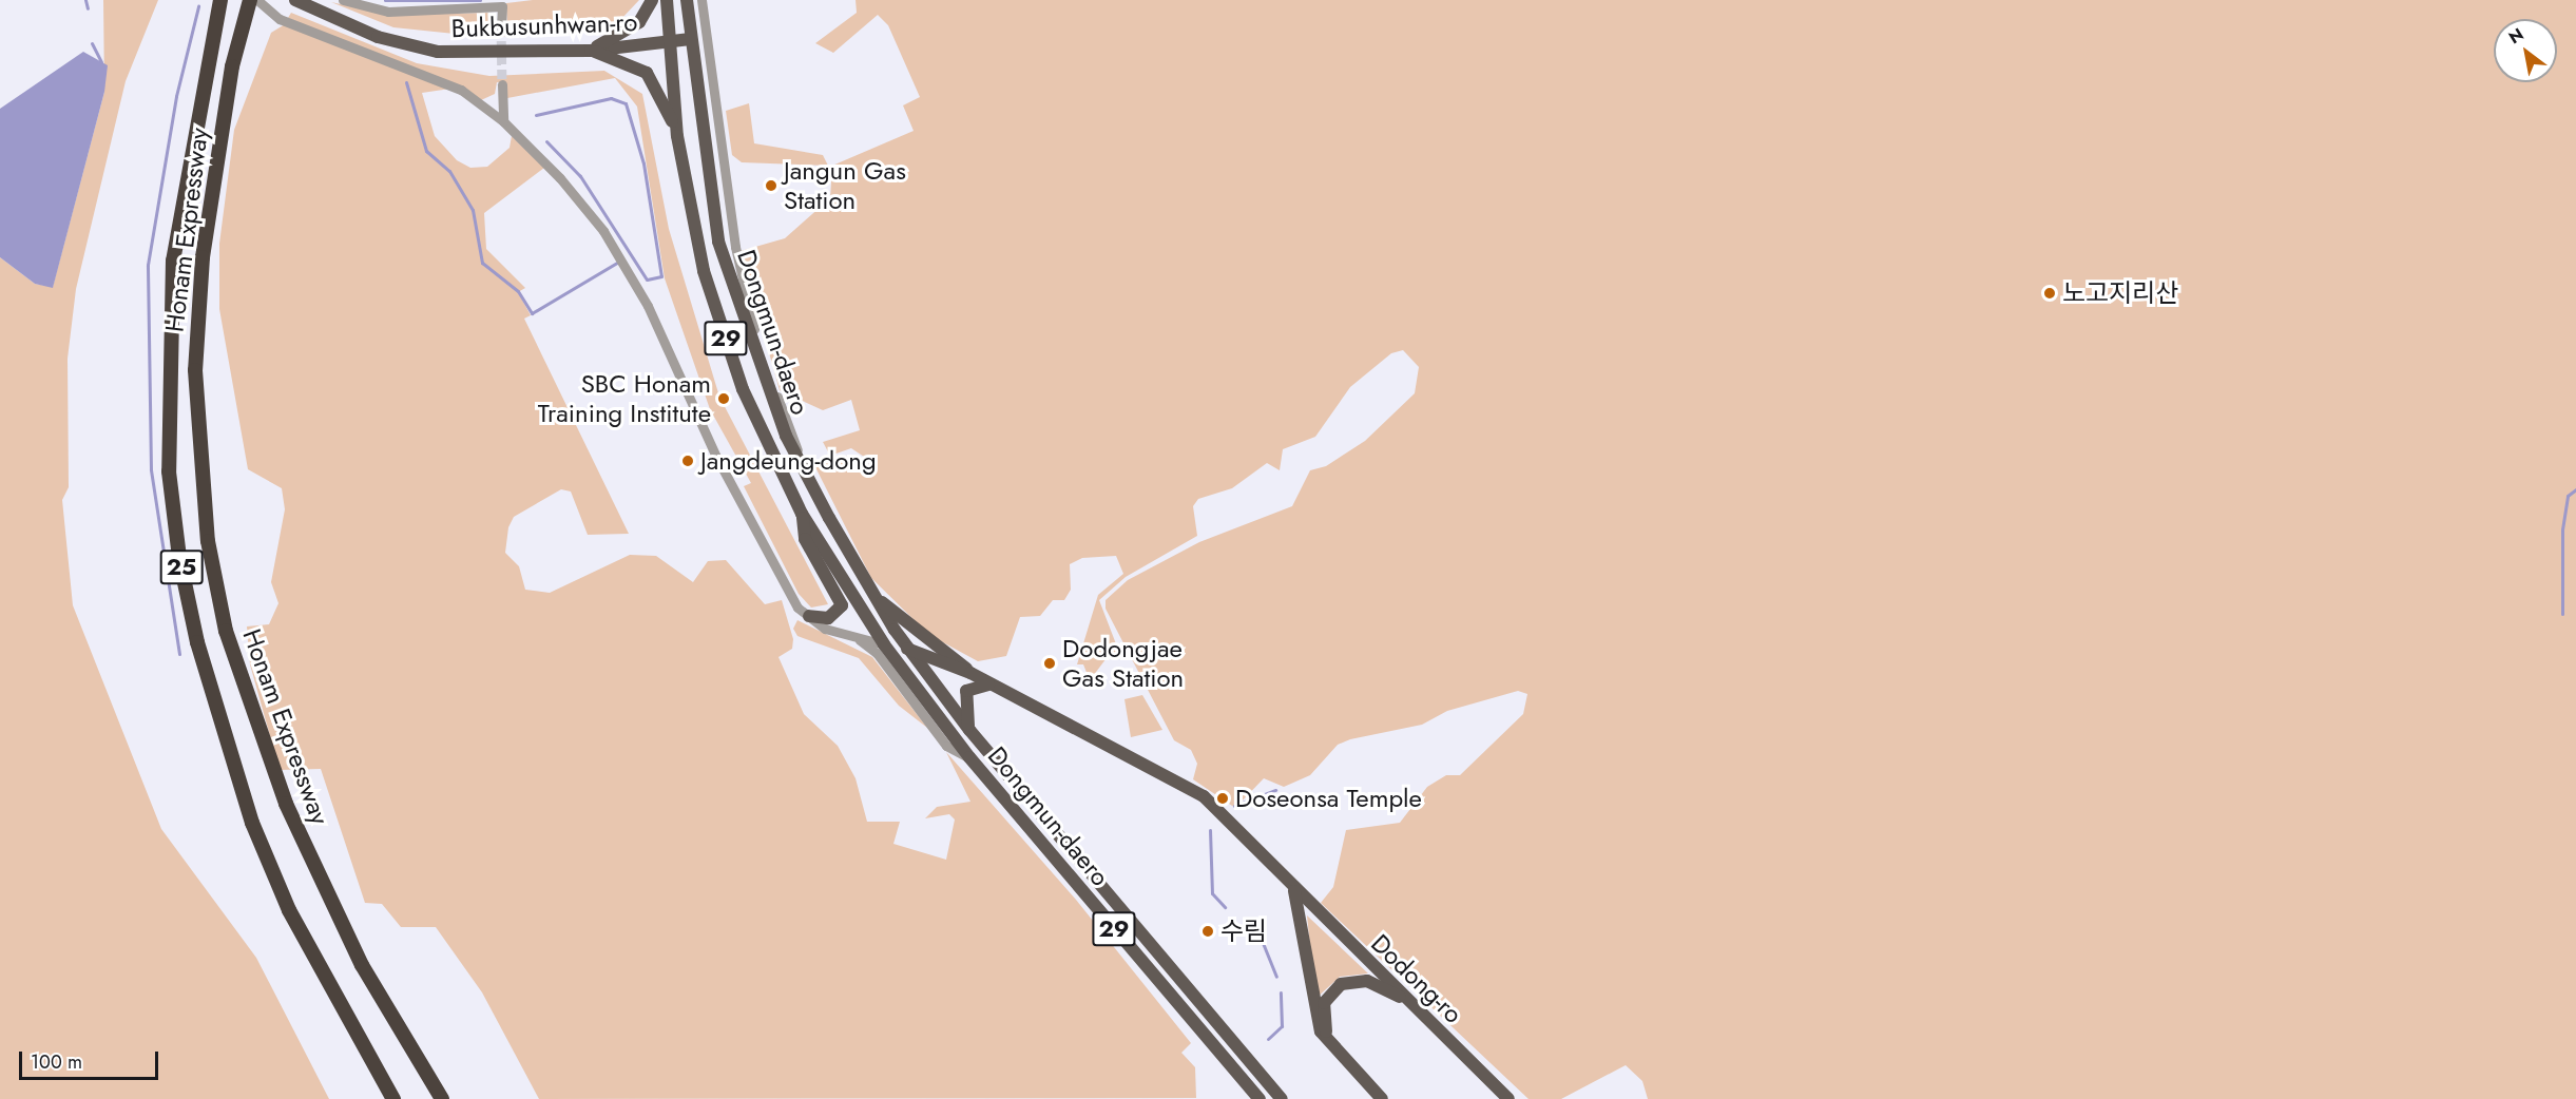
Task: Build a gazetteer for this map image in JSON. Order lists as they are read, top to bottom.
{
  "streets": {
    "highway": ["Honam Expressway", "25"],
    "main road": [
      "Bukbusunhwan-ro",
      "Dongmun-daero",
      "29",
      "Dodong-ro"
    ]
  },
  "crossings": [
    ["Bukbusunhwan-ro", "Dongmun-daero"]
  ],
  "places": [
    "Jangun Gas Station",
    "노고지리산",
    "SBC Honam Training Institute",
    "Jangdeung-dong",
    "Dodongjae Gas Station",
    "Doseonsa Temple",
    "수림"
  ],
  "scale_bar": "100 m",
  "north": "top left"
}
